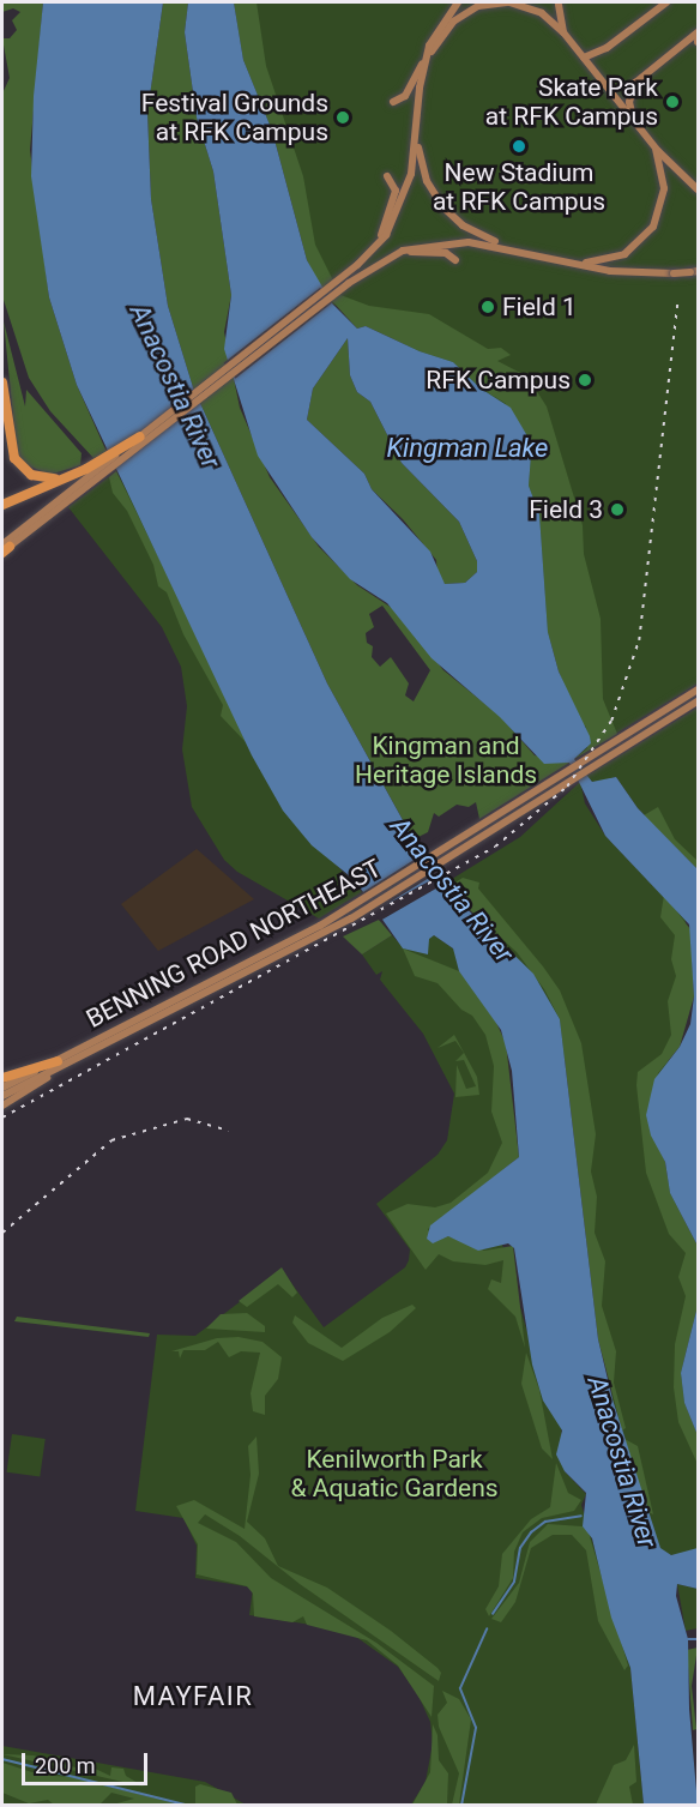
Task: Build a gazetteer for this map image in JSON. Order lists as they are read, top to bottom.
{
  "streets": {
    "main road": ["BENNING ROAD NORTHEAST"]
  },
  "districts": ["MAYFAIR"],
  "water": ["Anacostia River", "Kingman Lake"],
  "parks": ["Kingman and Heritage Islands", "Kenilworth Park & Aquatic Gardens"],
  "places": [
    "Skate Park at RFK Campus",
    "Festival Grounds at RFK Campus",
    "New Stadium at RFK Campus",
    "Field 1",
    "RFK Campus",
    "Field 3"
  ],
  "scale_bar": "200 m"
}
